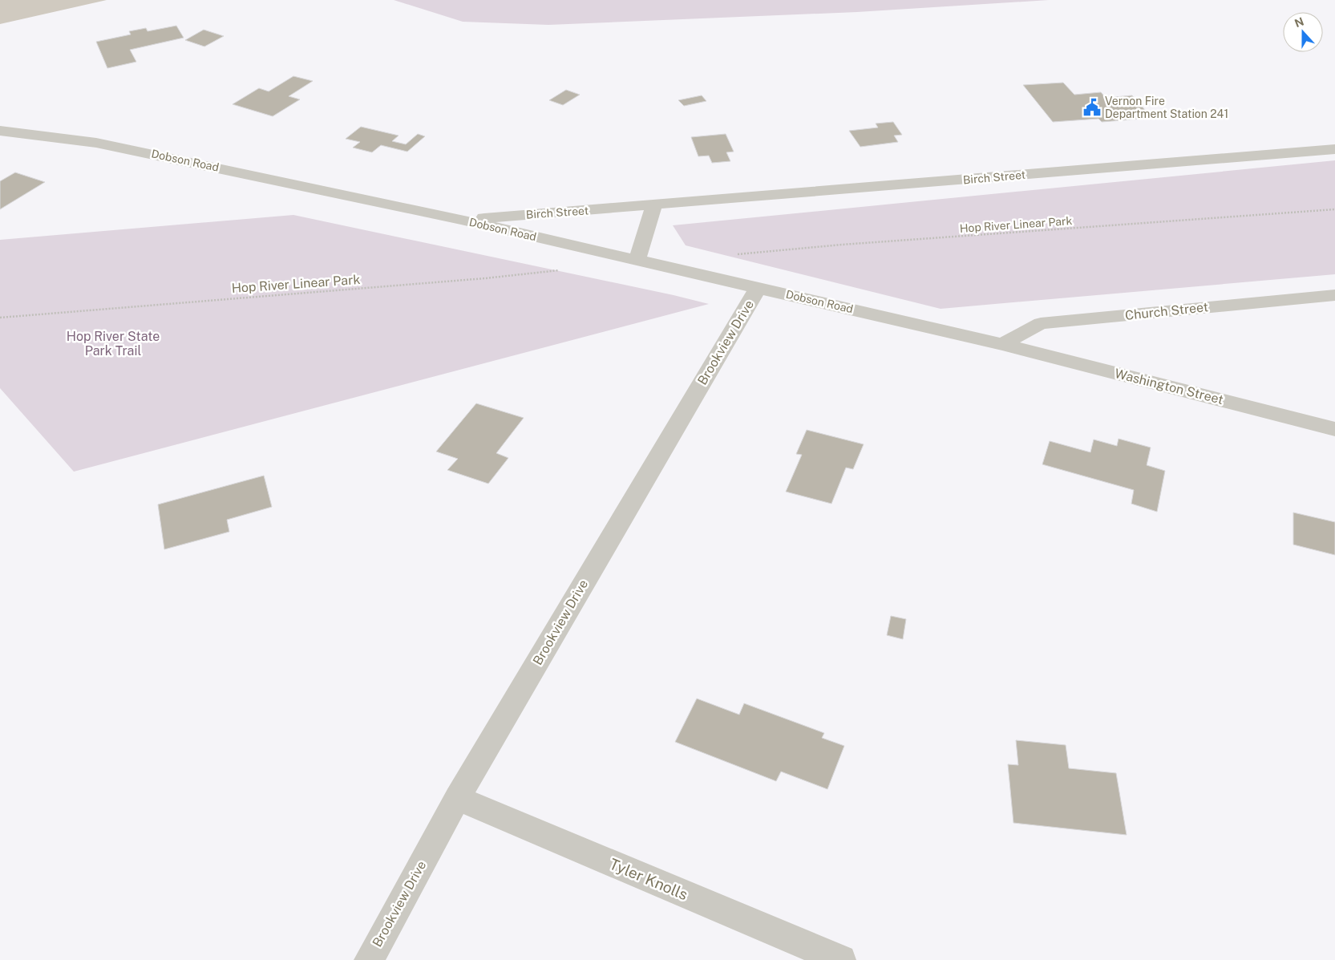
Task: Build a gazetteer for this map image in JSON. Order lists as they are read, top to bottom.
{
  "streets": {
    "street": [
      "Dobson Road",
      "Birch Street",
      "Church Street",
      "Brookview Drive",
      "Washington Street",
      "Tyler Knolls"
    ],
    "path": ["Hop River Linear Park"]
  },
  "crossings": [
    ["Dobson Road", "Birch Street"],
    ["Dobson Road", "Church Street"],
    ["Dobson Road", "Brookview Drive"],
    ["Dobson Road", "Washington Street"],
    ["Church Street", "Washington Street"],
    ["Brookview Drive", "Tyler Knolls"]
  ],
  "parks": ["Hop River State Park Trail"],
  "places": {
    "public building": ["Vernon Fire Department Station 241"]
  },
  "north": "top"
}
